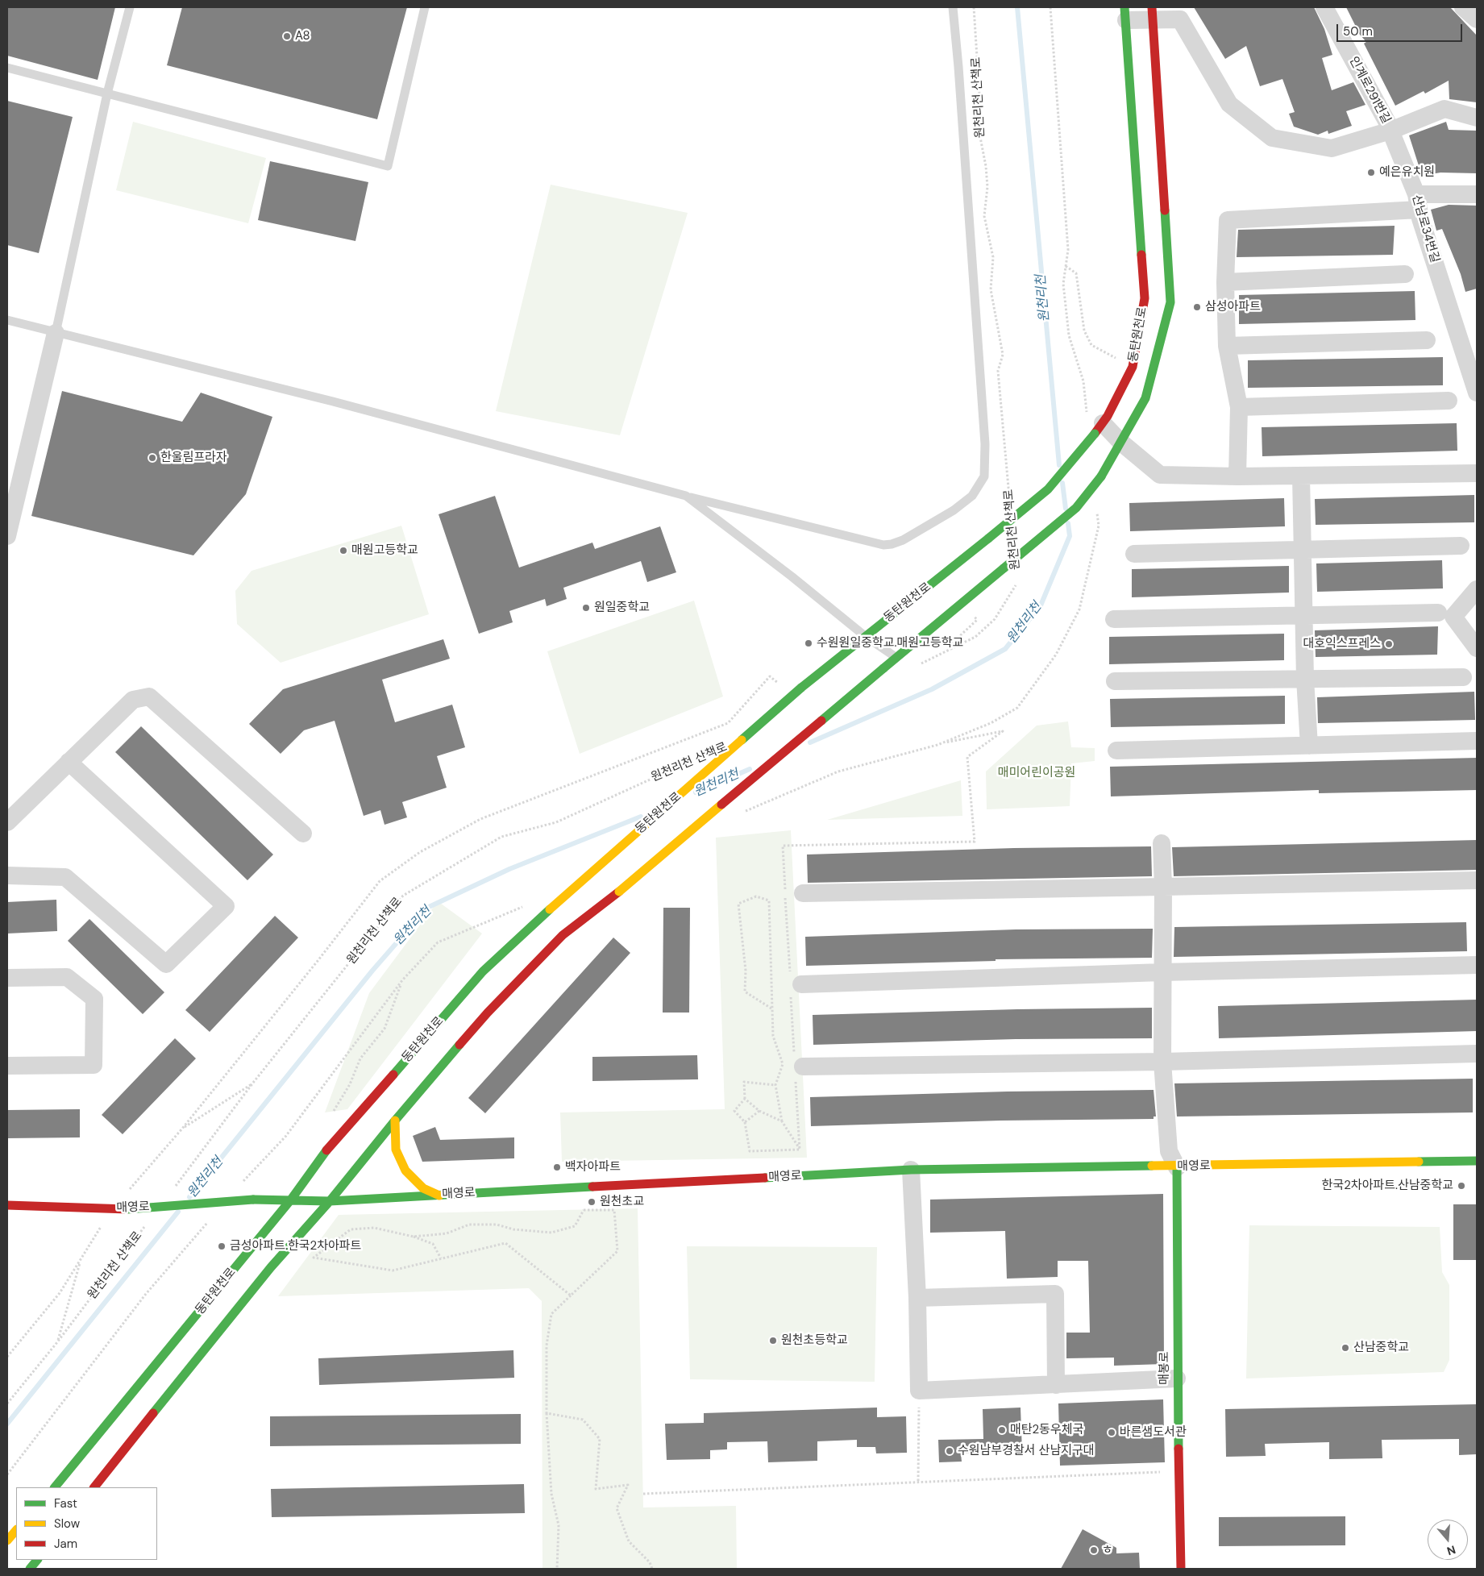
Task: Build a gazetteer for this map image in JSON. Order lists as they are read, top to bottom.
{
  "streets": {
    "main road": ["동탄원천로", "매영로", "매봉로"],
    "street": ["인계로291번길", "산남로34번길"],
    "path": ["원천리천 산책로"]
  },
  "crossings": [
    ["인계로291번길", "산남로34번길"],
    ["인계로291번길", "동탄원천로"],
    ["산남로34번길", "동탄원천로"],
    ["동탄원천로", "매영로"],
    ["매영로", "매봉로"]
  ],
  "water": ["원천리천"],
  "parks": ["매미어린이공원"],
  "places": [
    "A8",
    "예은유치원",
    "삼성아파트",
    "한울림프라자",
    "매원고등학교",
    "원일중학교",
    "수원원일중학교.매원고등학교",
    "대호익스프레스",
    "백자아파트",
    "한국2차아파트.산남중학교",
    "원천초교",
    "금성아파트.한국2차아파트",
    "원천초등학교",
    "산남중학교",
    "매탄2동우체국",
    "바른샘도서관",
    "수원남부경찰서 산남지구대",
    "ㅎ"
  ],
  "legend": ["Fast", "Slow", "Jam"],
  "scale_bar": "50 m",
  "north": "bottom"
}
